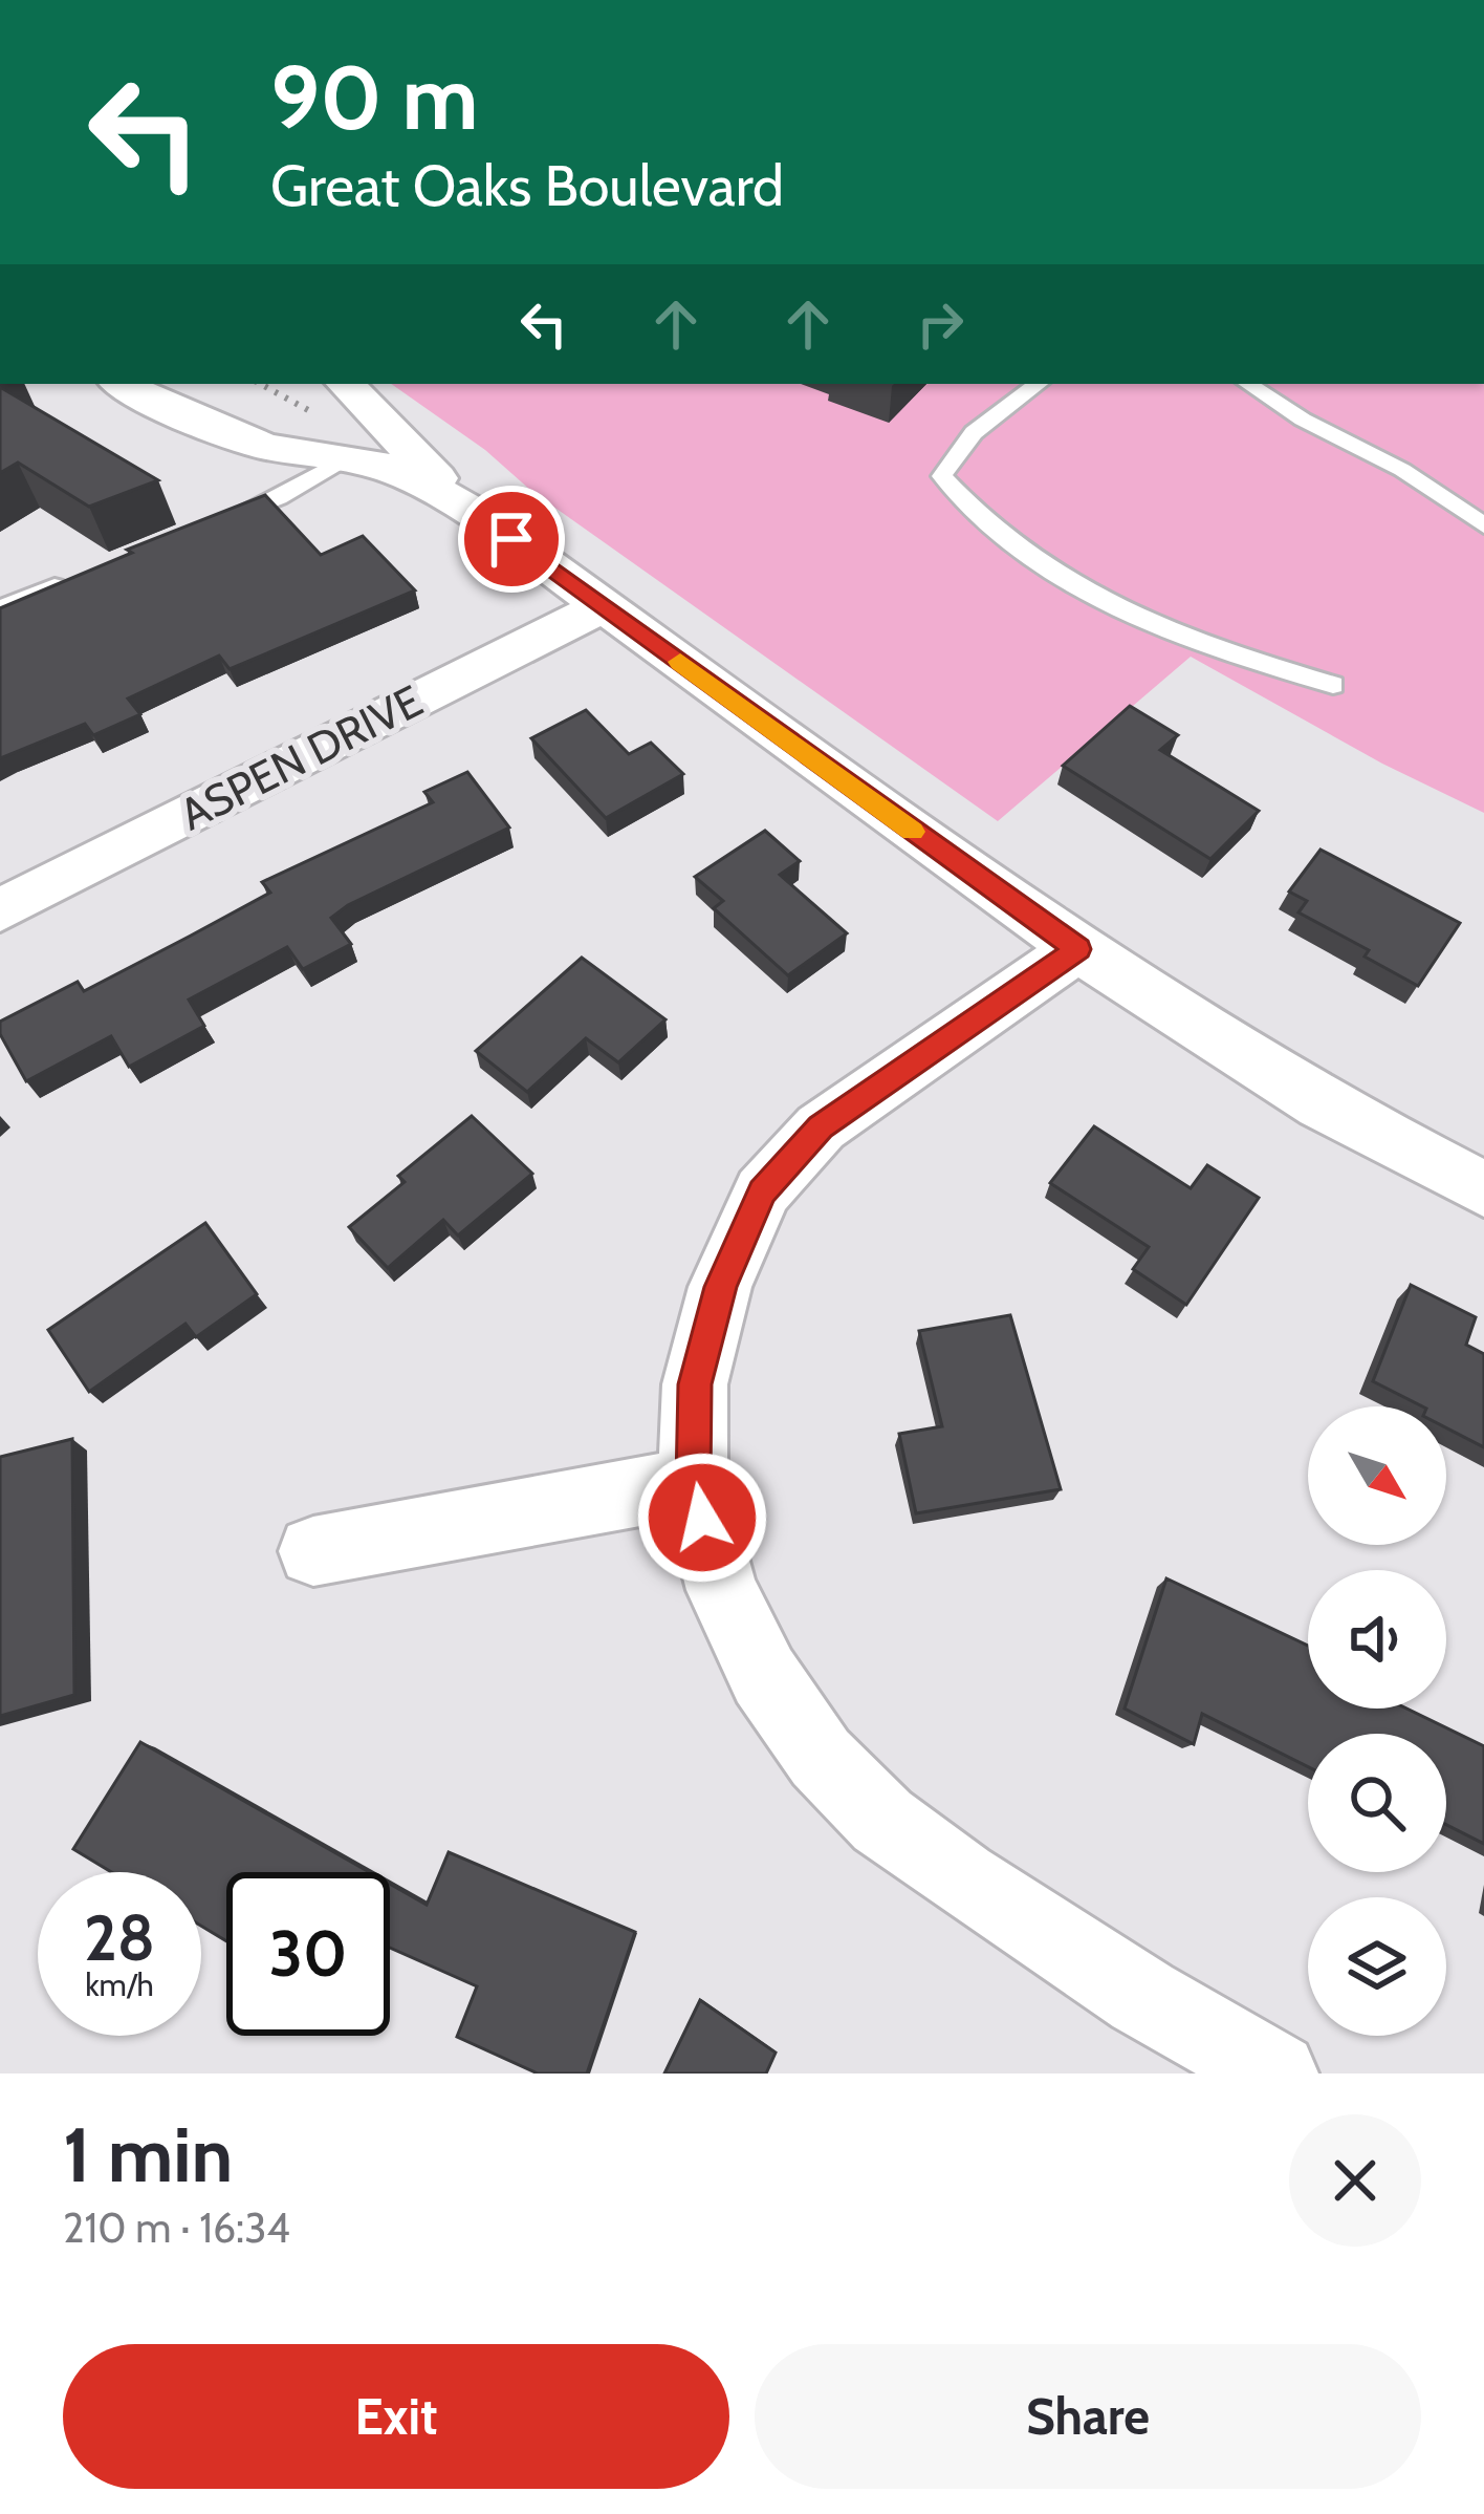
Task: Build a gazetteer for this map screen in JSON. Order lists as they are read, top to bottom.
{
  "streets": {
    "street": ["ASPEN DRIVE"]
  },
  "north": "bottom right",
  "page": {
    "turn": ["90 m", "Great Oaks Boulevard"],
    "speed": "28 km/h",
    "limit": "30",
    "heading": ["1 min", "210 m · 16:34"],
    "buttons": ["Exit", "Share"]
  }
}
